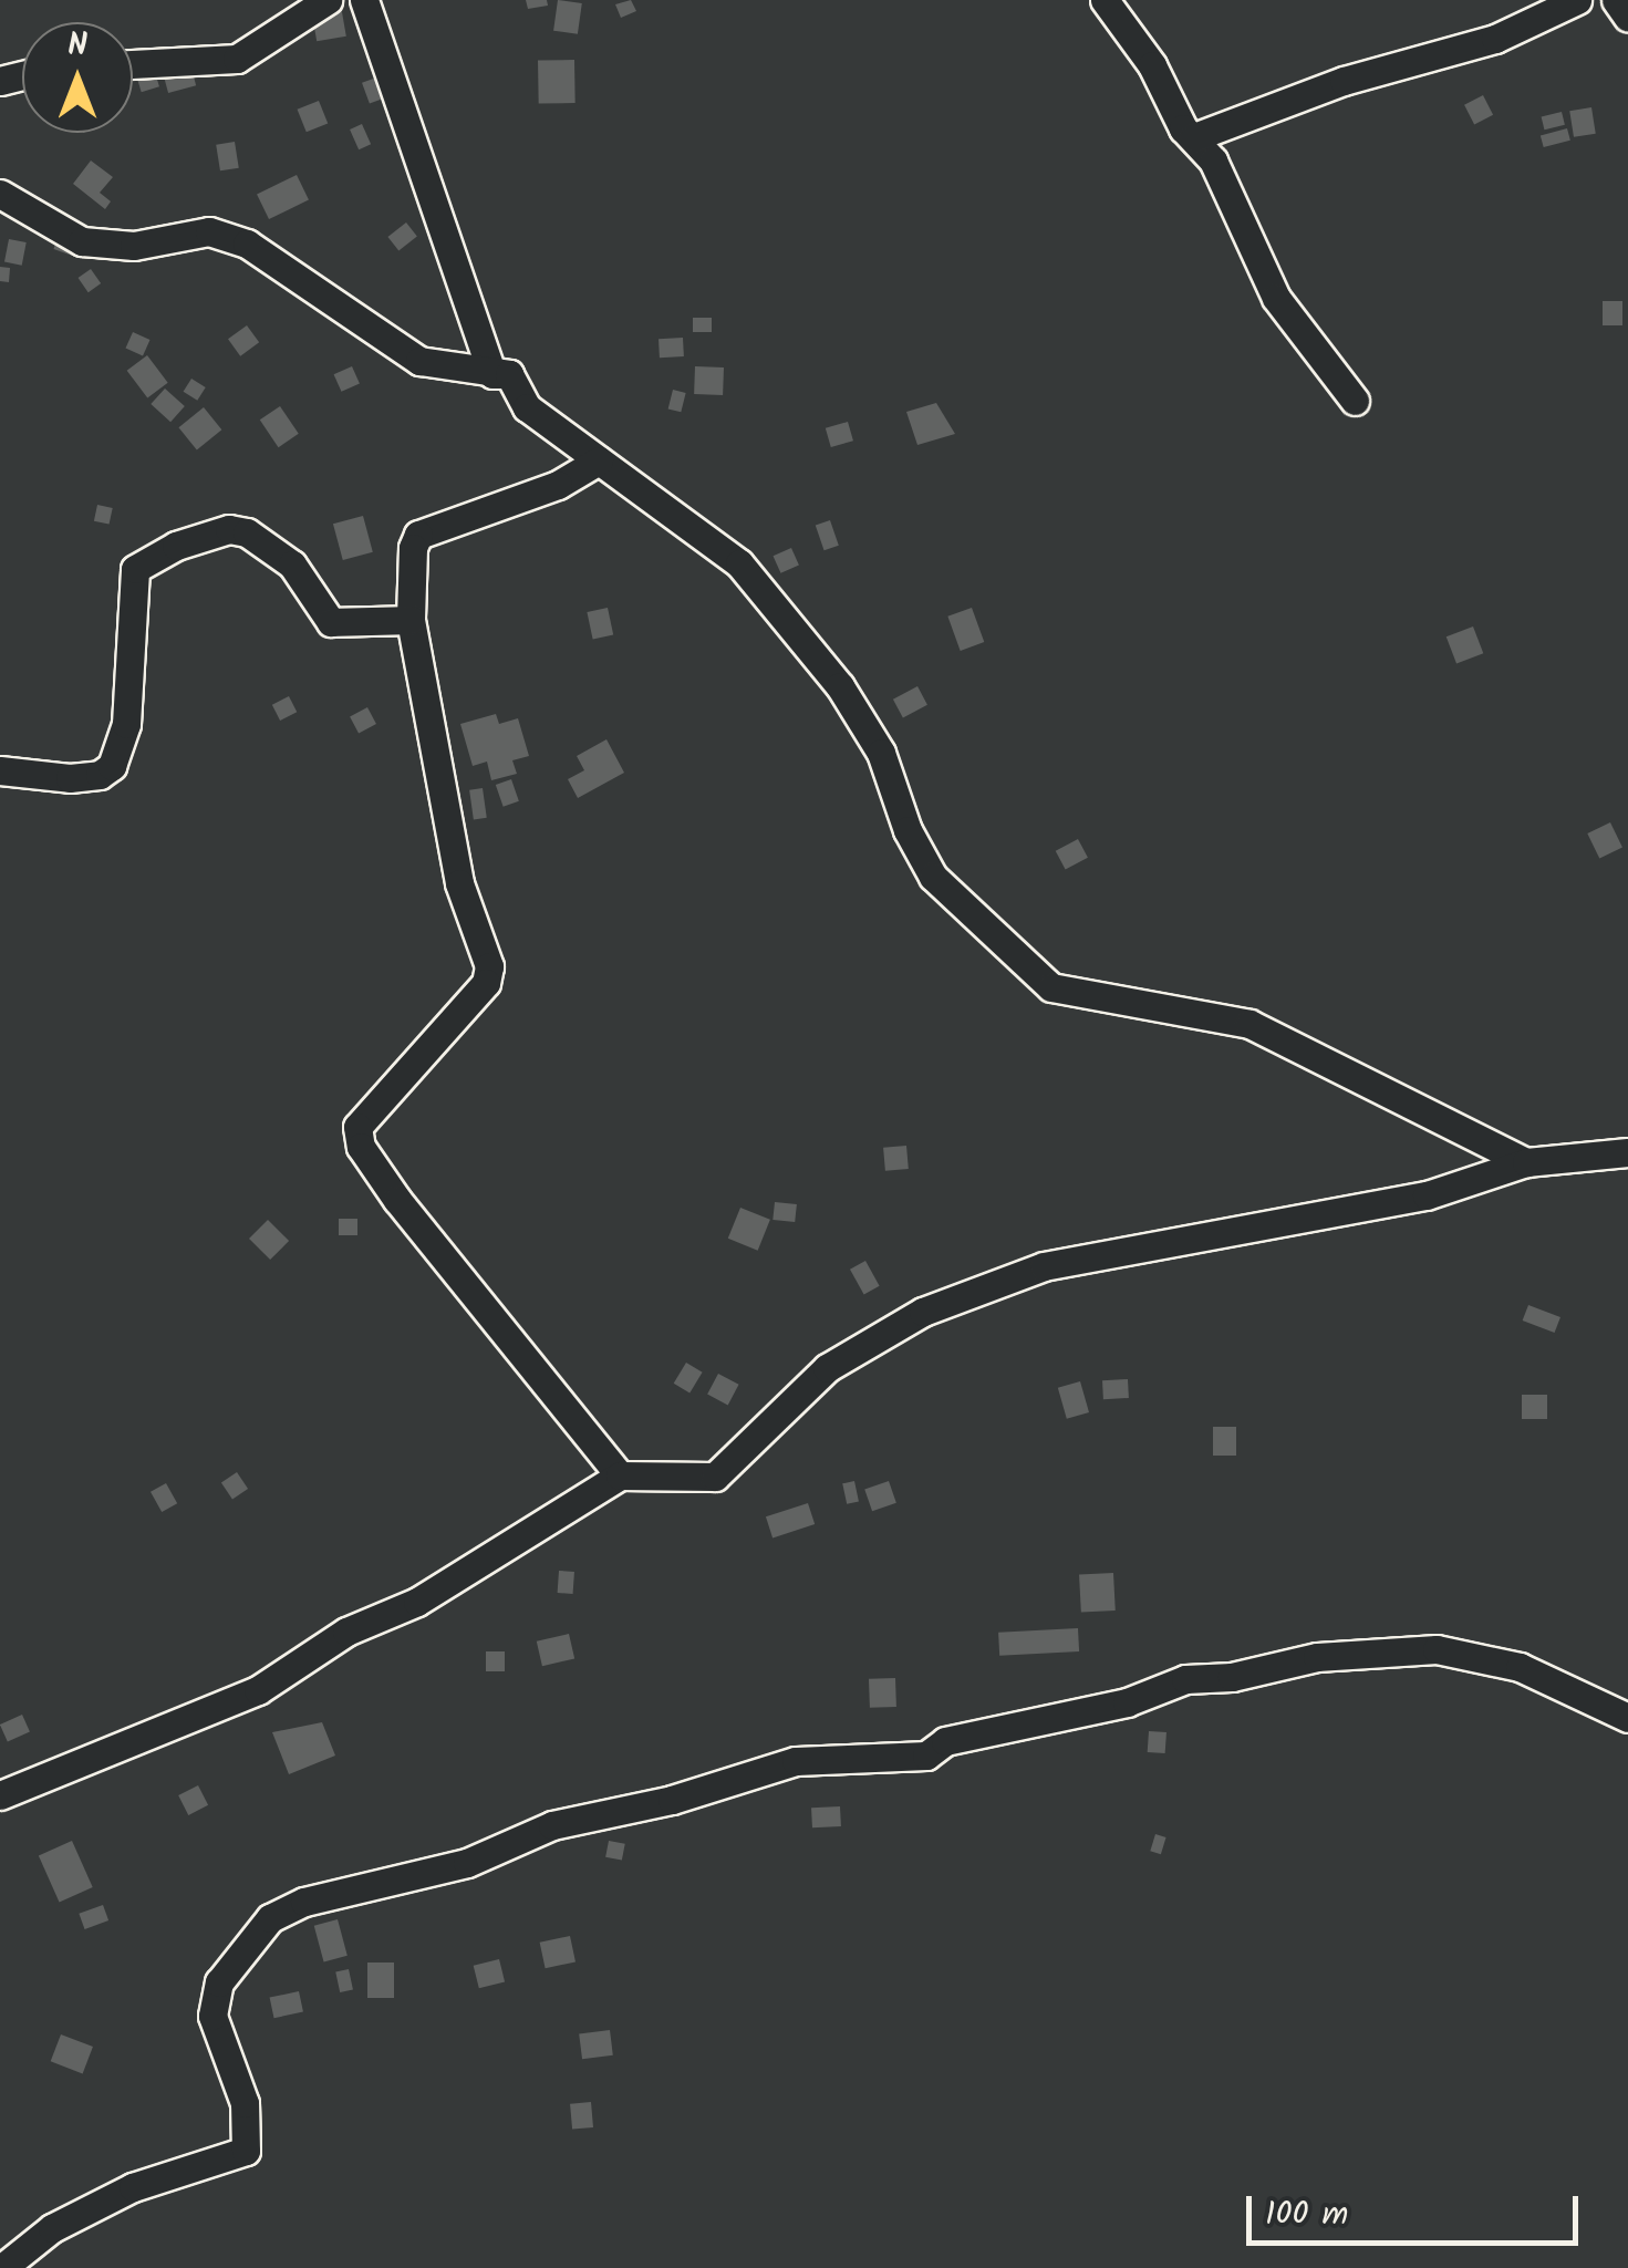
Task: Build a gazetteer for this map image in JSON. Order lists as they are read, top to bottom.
{
  "scale_bar": "100 m",
  "north": "top"
}
